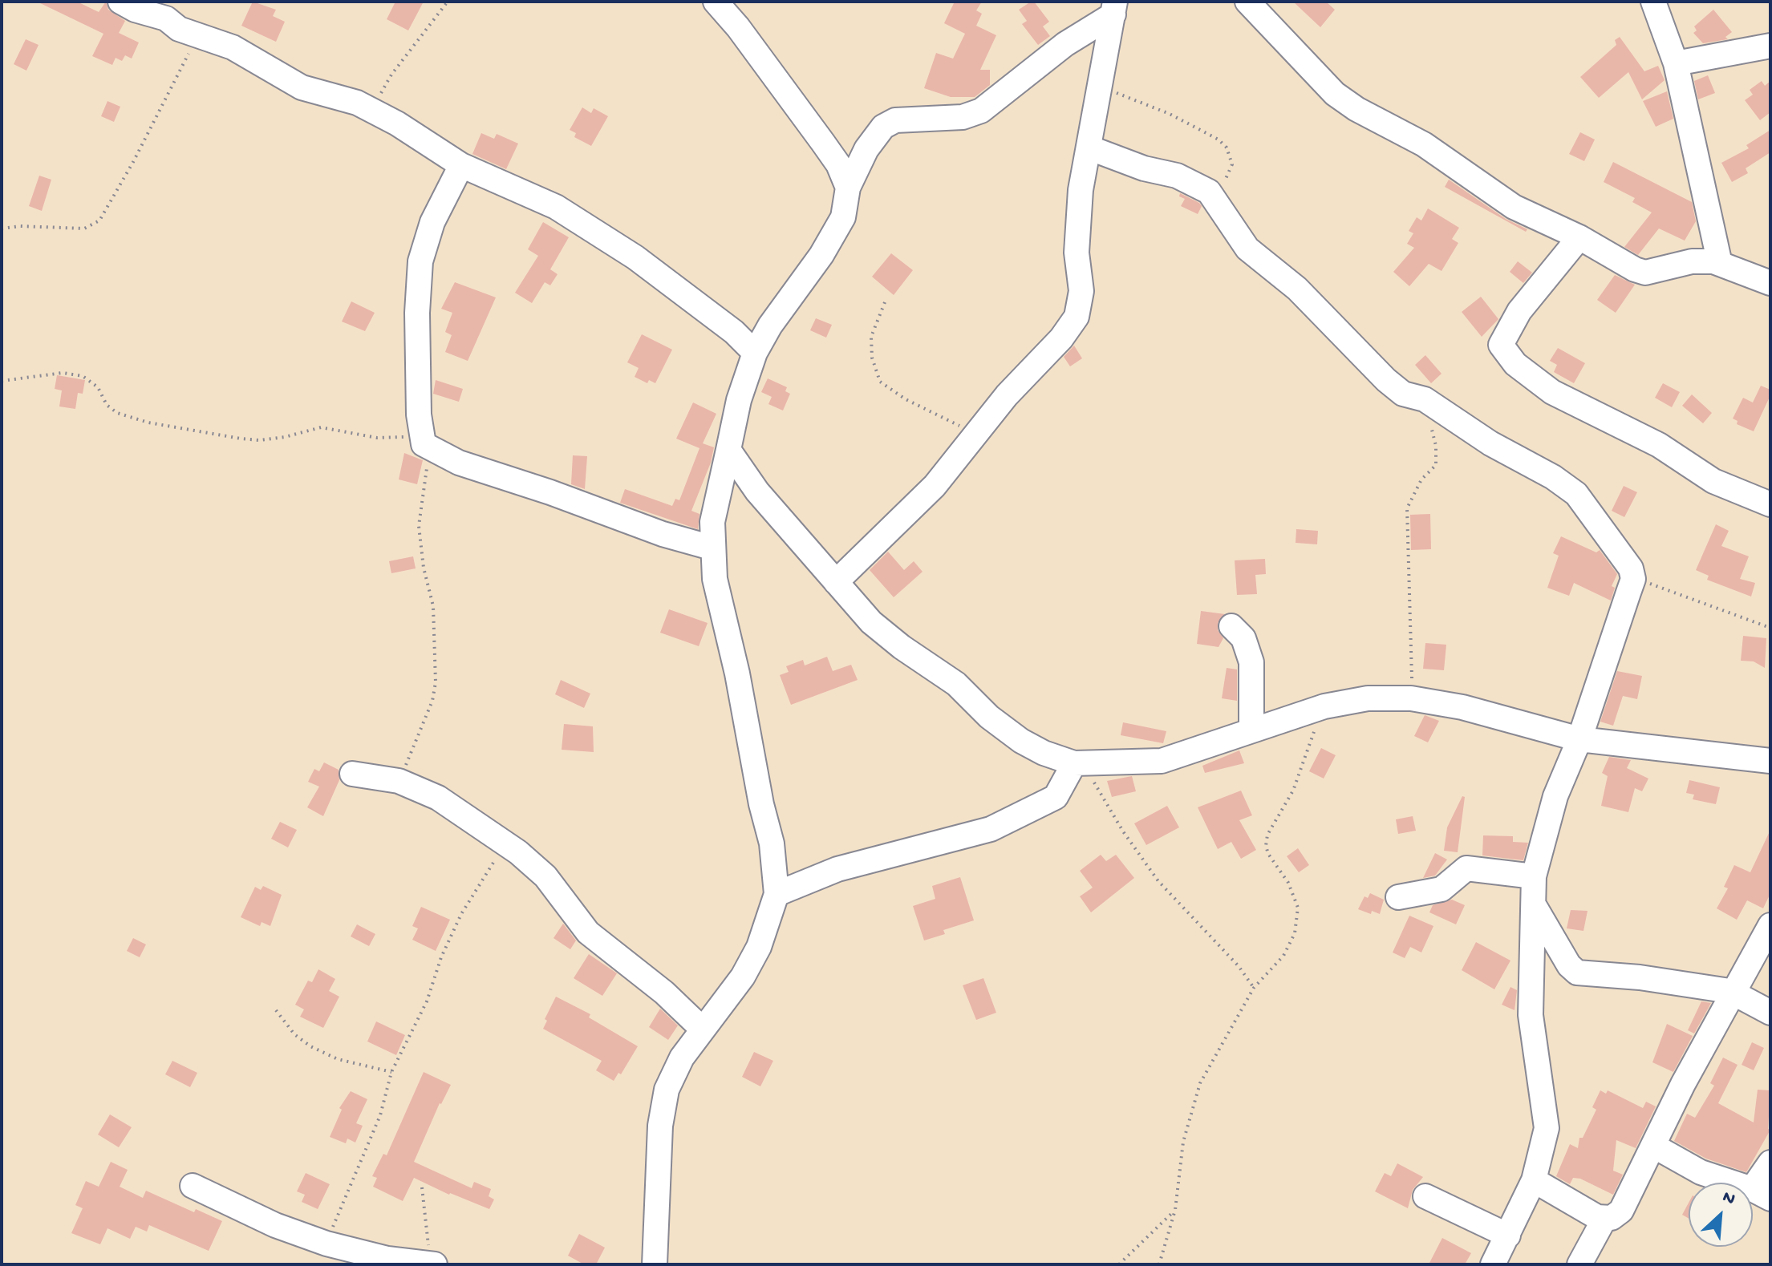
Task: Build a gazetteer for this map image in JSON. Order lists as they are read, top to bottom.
{
  "north": "top right"
}
